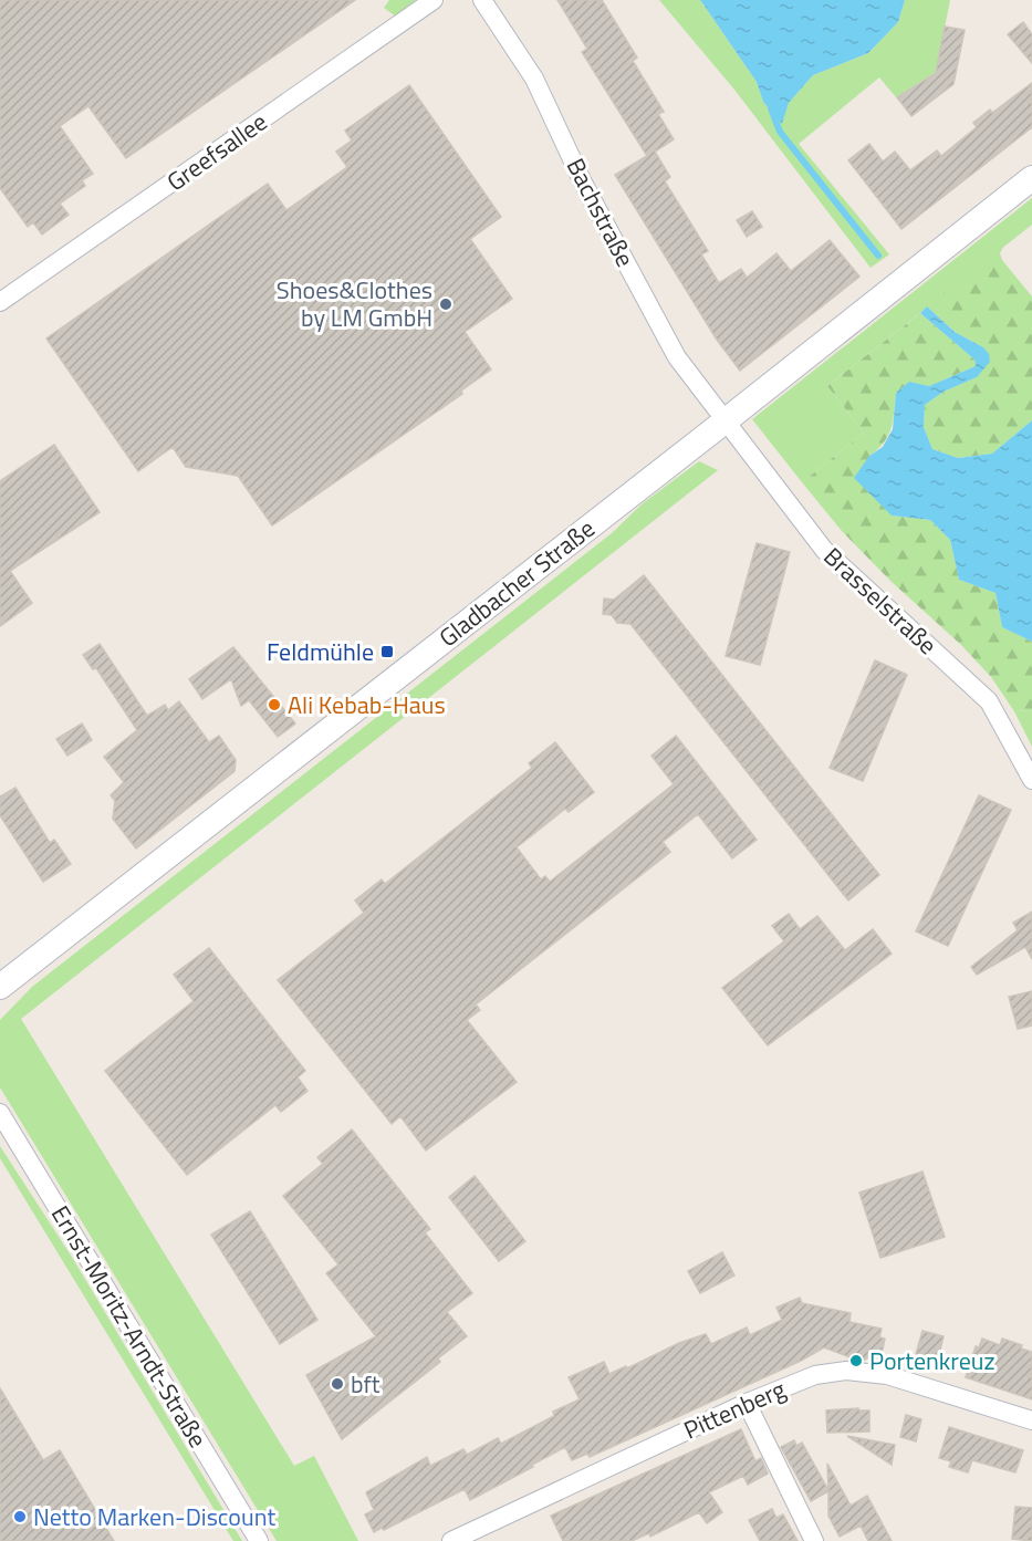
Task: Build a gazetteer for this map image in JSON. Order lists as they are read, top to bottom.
{
  "streets": {
    "main road": ["Gladbacher Straße"],
    "street": [
      "Greefsallee",
      "Bachstraße",
      "Brasselstraße",
      "Ernst-Moritz-Arndt-Straße",
      "Pittenberg"
    ]
  },
  "crossings": [
    ["Bachstraße", "Gladbacher Straße"],
    ["Bachstraße", "Brasselstraße"],
    ["Gladbacher Straße", "Brasselstraße"]
  ],
  "places": {
    "other": [
      "Shoes&Clothes by LM GmbH",
      "Ali Kebab-Haus",
      "Portenkreuz",
      "bft",
      "Netto Marken-Discount"
    ],
    "transit": ["Feldmühle"]
  }
}
